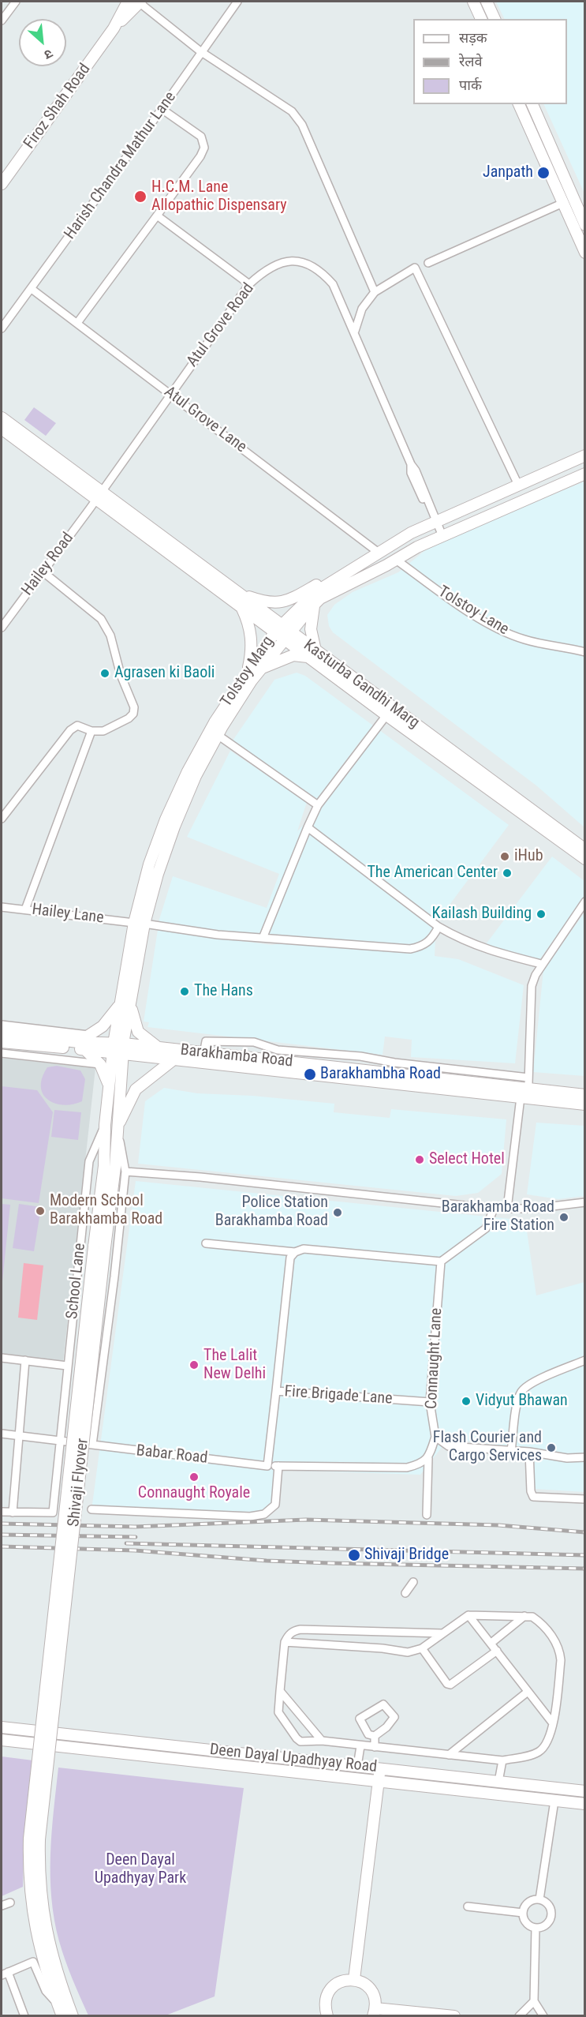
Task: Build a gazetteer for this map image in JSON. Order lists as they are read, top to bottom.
{
  "streets": {
    "main road": [
      "Firoz Shah Road",
      "Tolstoy Marg",
      "Kasturba Gandhi Marg",
      "Barakhamba Road",
      "Shivaji Flyover",
      "Deen Dayal Upadhyay Road"
    ],
    "street": [
      "Harish Chandra Mathur Lane",
      "Atul Grove Road",
      "Atul Grove Lane",
      "Hailey Road",
      "Tolstoy Lane",
      "Hailey Lane",
      "School Lane",
      "Connaught Lane",
      "Fire Brigade Lane",
      "Babar Road"
    ]
  },
  "crossings": [
    ["Harish Chandra Mathur Lane", "Atul Grove Lane"],
    ["Atul Grove Road", "Atul Grove Lane"],
    ["Atul Grove Road", "Hailey Road"],
    ["Atul Grove Road", "Tolstoy Marg"],
    ["Atul Grove Road", "Kasturba Gandhi Marg"],
    ["Atul Grove Lane", "Tolstoy Marg"],
    ["Hailey Road", "Kasturba Gandhi Marg"],
    ["Tolstoy Lane", "Tolstoy Marg"],
    ["Tolstoy Marg", "Kasturba Gandhi Marg"],
    ["Tolstoy Marg", "Hailey Lane"],
    ["Tolstoy Marg", "Barakhamba Road"],
    ["Tolstoy Marg", "Shivaji Flyover"],
    ["Barakhamba Road", "Shivaji Flyover"],
    ["School Lane", "Babar Road"],
    ["School Lane", "Shivaji Flyover"],
    ["Connaught Lane", "Fire Brigade Lane"]
  ],
  "parks": ["Deen Dayal Upadhyay Park"],
  "places": [
    "Janpath",
    "H.C.M. Lane Allopathic Dispensary",
    "Agrasen ki Baoli",
    "iHub",
    "The American Center",
    "Kailash Building",
    "The Hans",
    "Barakhambha Road",
    "Select Hotel",
    "Modern School Barakhamba Road",
    "Police Station Barakhamba Road",
    "Barakhamba Road Fire Station",
    "The Lalit New Delhi",
    "Vidyut Bhawan",
    "Flash Courier and Cargo Services",
    "Connaught Royale",
    "Shivaji Bridge"
  ],
  "legend": ["सड़क", "रेलवे", "पार्क"],
  "north": "bottom right"
}
